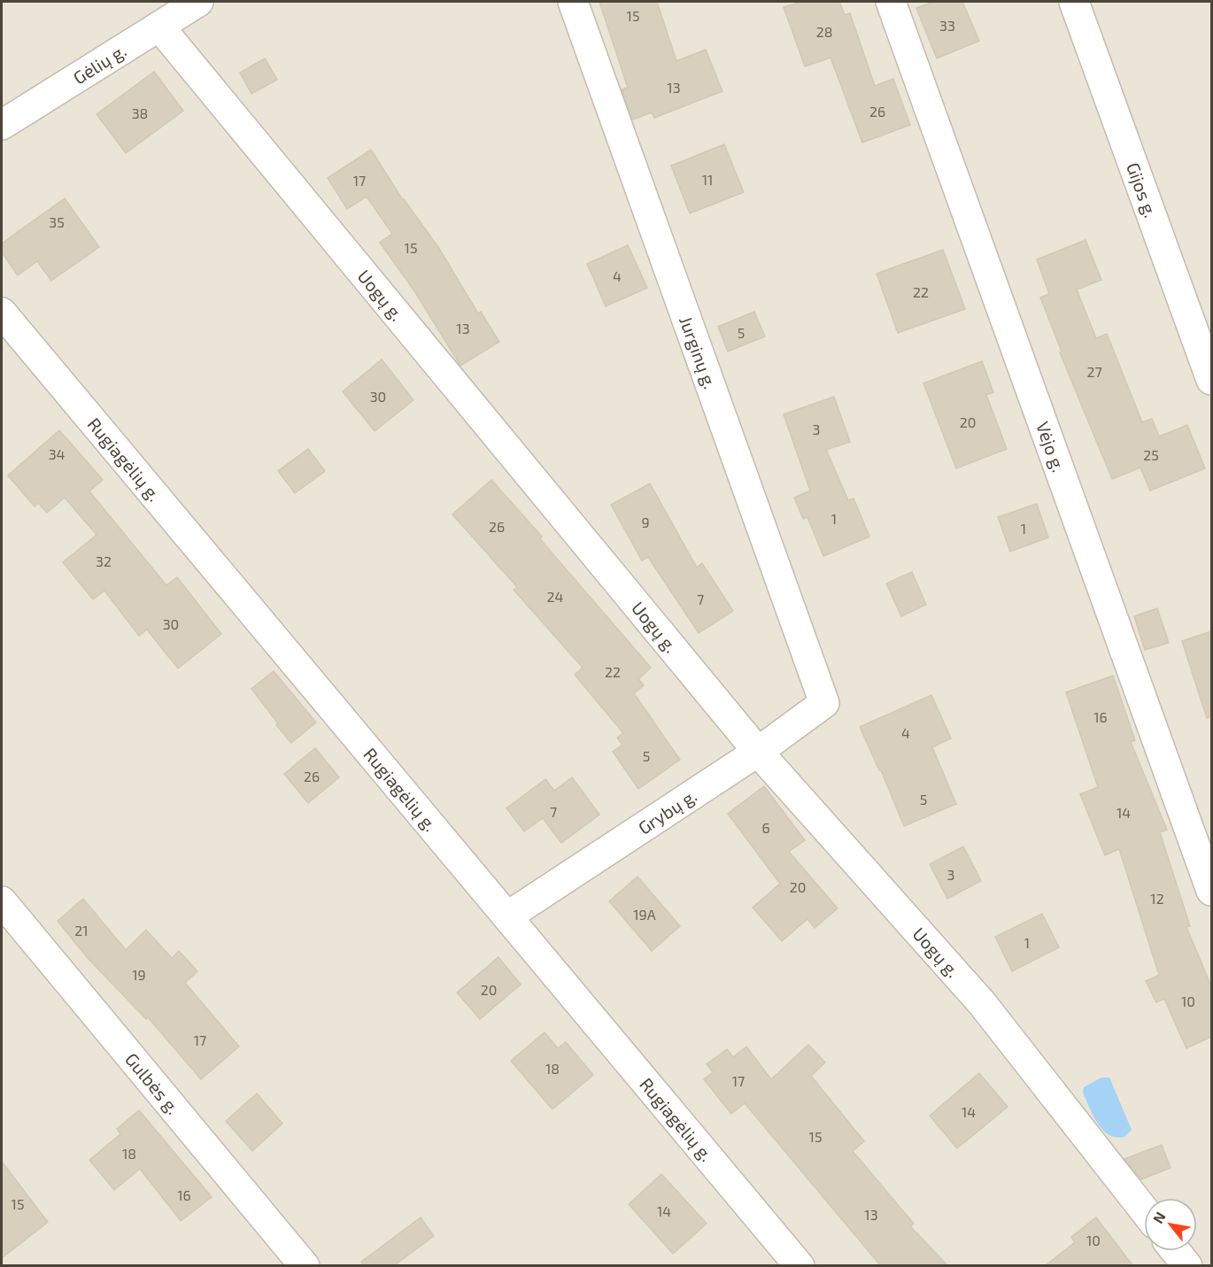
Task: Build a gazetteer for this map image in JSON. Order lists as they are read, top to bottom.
{
  "streets": {
    "street": [
      "Gėlių g.",
      "Gijos g.",
      "Uogų g.",
      "Jurginų g.",
      "Vėjo g.",
      "Rugiagėlių g.",
      "Grybų g.",
      "Gulbės g."
    ]
  },
  "crossings": [
    ["Gėlių g.", "Uogų g."],
    ["Uogų g.", "Grybų g."],
    ["Jurginų g.", "Grybų g."],
    ["Rugiagėlių g.", "Grybų g."]
  ],
  "house_numbers": [
    "15",
    "33",
    "28",
    "13",
    "26",
    "38",
    "11",
    "17",
    "35",
    "15",
    "4",
    "22",
    "13",
    "5",
    "27",
    "30",
    "20",
    "3",
    "34",
    "25",
    "1",
    "9",
    "26",
    "1",
    "32",
    "24",
    "7",
    "30",
    "22",
    "16",
    "4",
    "5",
    "26",
    "5",
    "7",
    "14",
    "6",
    "3",
    "20",
    "12",
    "19A",
    "21",
    "1",
    "19",
    "20",
    "10",
    "17",
    "18",
    "17",
    "14",
    "15",
    "18",
    "16",
    "15",
    "14",
    "13",
    "10"
  ],
  "north": "top left"
}
